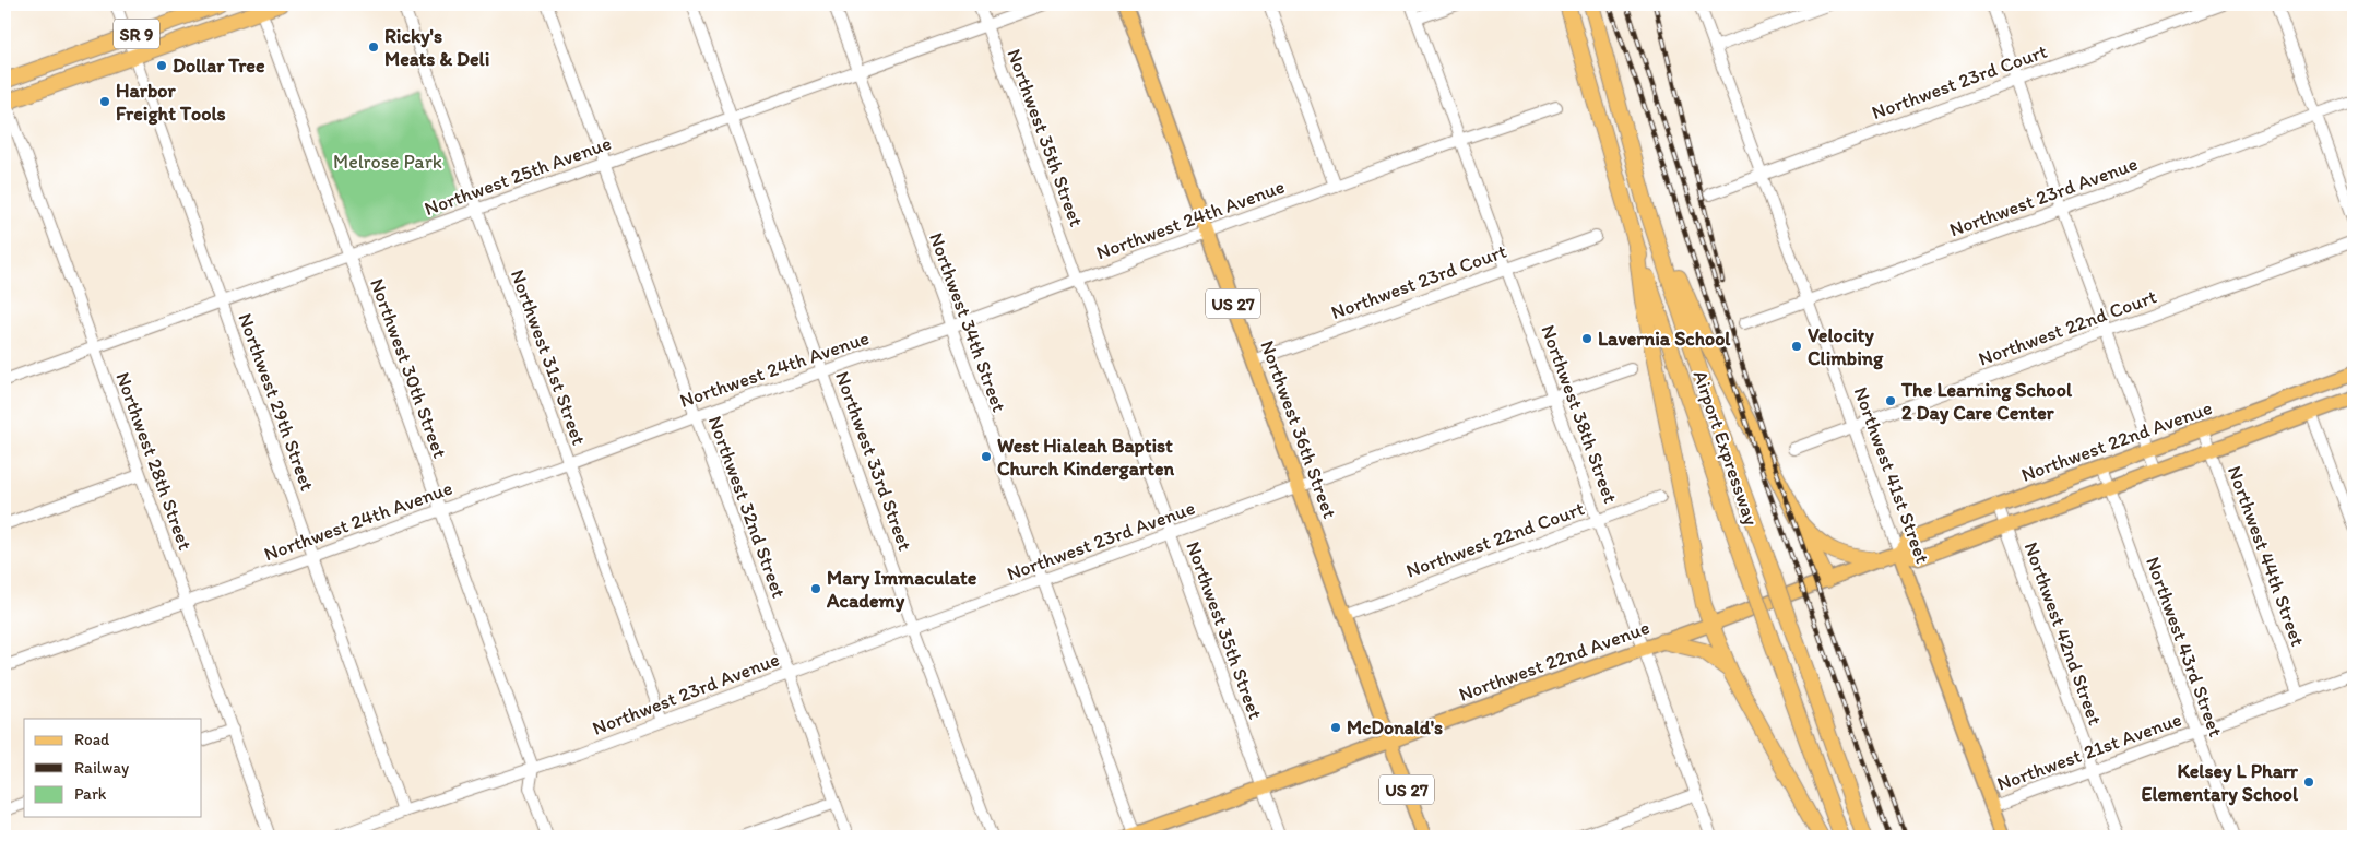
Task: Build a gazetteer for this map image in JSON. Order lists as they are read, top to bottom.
{
  "streets": {
    "highway": ["SR 9", "Airport Expressway"],
    "main road": [
      "US 27",
      "Northwest 36th Street",
      "Northwest 22nd Avenue",
      "Northwest 41st Street"
    ],
    "street": [
      "Northwest 23rd Court",
      "Northwest 35th Street",
      "Northwest 25th Avenue",
      "Northwest 23rd Avenue",
      "Northwest 24th Avenue",
      "Northwest 34th Street",
      "Northwest 22nd Court",
      "Northwest 31st Street",
      "Northwest 30th Street",
      "Northwest 29th Street",
      "Northwest 38th Street",
      "Northwest 28th Street",
      "Northwest 33rd Street",
      "Northwest 32nd Street",
      "Northwest 44th Street",
      "Northwest 42nd Street",
      "Northwest 43rd Street",
      "Northwest 21st Avenue"
    ]
  },
  "crossings": [
    ["SR 9", "Northwest 30th Street"],
    ["SR 9", "Northwest 29th Street"],
    ["SR 9", "Northwest 28th Street"],
    ["Northwest 23rd Court", "Northwest 38th Street"],
    ["Northwest 23rd Court", "Northwest 36th Street"],
    ["Northwest 23rd Court", "Northwest 41st Street"],
    ["Northwest 35th Street", "Northwest 25th Avenue"],
    ["Northwest 35th Street", "Northwest 23rd Avenue"],
    ["Northwest 35th Street", "Northwest 24th Avenue"],
    ["Northwest 35th Street", "Northwest 22nd Avenue"],
    ["Northwest 25th Avenue", "Northwest 34th Street"],
    ["Northwest 25th Avenue", "Northwest 31st Street"],
    ["Northwest 25th Avenue", "Northwest 30th Street"],
    ["Northwest 25th Avenue", "Northwest 29th Street"],
    ["Northwest 25th Avenue", "Northwest 28th Street"],
    ["Northwest 25th Avenue", "Northwest 33rd Street"],
    ["Northwest 25th Avenue", "Northwest 32nd Street"],
    ["Northwest 23rd Avenue", "Northwest 34th Street"],
    ["Northwest 23rd Avenue", "Northwest 31st Street"],
    ["Northwest 23rd Avenue", "Northwest 30th Street"],
    ["Northwest 23rd Avenue", "Northwest 29th Street"],
    ["Northwest 23rd Avenue", "Northwest 38th Street"],
    ["Northwest 23rd Avenue", "Northwest 36th Street"],
    ["Northwest 23rd Avenue", "Northwest 33rd Street"],
    ["Northwest 23rd Avenue", "Northwest 41st Street"],
    ["Northwest 23rd Avenue", "Northwest 32nd Street"],
    ["Northwest 24th Avenue", "Northwest 34th Street"],
    ["Northwest 24th Avenue", "Northwest 31st Street"],
    ["Northwest 24th Avenue", "Northwest 30th Street"],
    ["Northwest 24th Avenue", "Northwest 29th Street"],
    ["Northwest 24th Avenue", "Northwest 38th Street"],
    ["Northwest 24th Avenue", "Northwest 36th Street"],
    ["Northwest 24th Avenue", "Northwest 28th Street"],
    ["Northwest 24th Avenue", "Northwest 33rd Street"],
    ["Northwest 24th Avenue", "Northwest 32nd Street"],
    ["Northwest 34th Street", "Northwest 22nd Avenue"],
    ["Northwest 22nd Court", "Northwest 38th Street"],
    ["Northwest 22nd Court", "Northwest 36th Street"],
    ["Northwest 22nd Court", "Northwest 41st Street"],
    ["Northwest 38th Street", "Northwest 22nd Avenue"],
    ["Northwest 36th Street", "Northwest 22nd Avenue"],
    ["Northwest 22nd Avenue", "Northwest 41st Street"],
    ["Northwest 22nd Avenue", "Northwest 44th Street"],
    ["Northwest 22nd Avenue", "Northwest 42nd Street"],
    ["Northwest 22nd Avenue", "Northwest 43rd Street"],
    ["Northwest 41st Street", "Northwest 21st Avenue"],
    ["Northwest 44th Street", "Northwest 21st Avenue"],
    ["Northwest 42nd Street", "Northwest 21st Avenue"],
    ["Northwest 43rd Street", "Northwest 21st Avenue"]
  ],
  "parks": ["Melrose Park"],
  "places": [
    "Ricky's Meats & Deli",
    "Dollar Tree",
    "Harbor Freight Tools",
    "Lavernia School",
    "Velocity Climbing",
    "The Learning School 2 Day Care Center",
    "West Hialeah Baptist Church Kindergarten",
    "Mary Immaculate Academy",
    "McDonald's",
    "Kelsey L Pharr Elementary School"
  ],
  "legend": ["Road", "Railway", "Park"]
}
